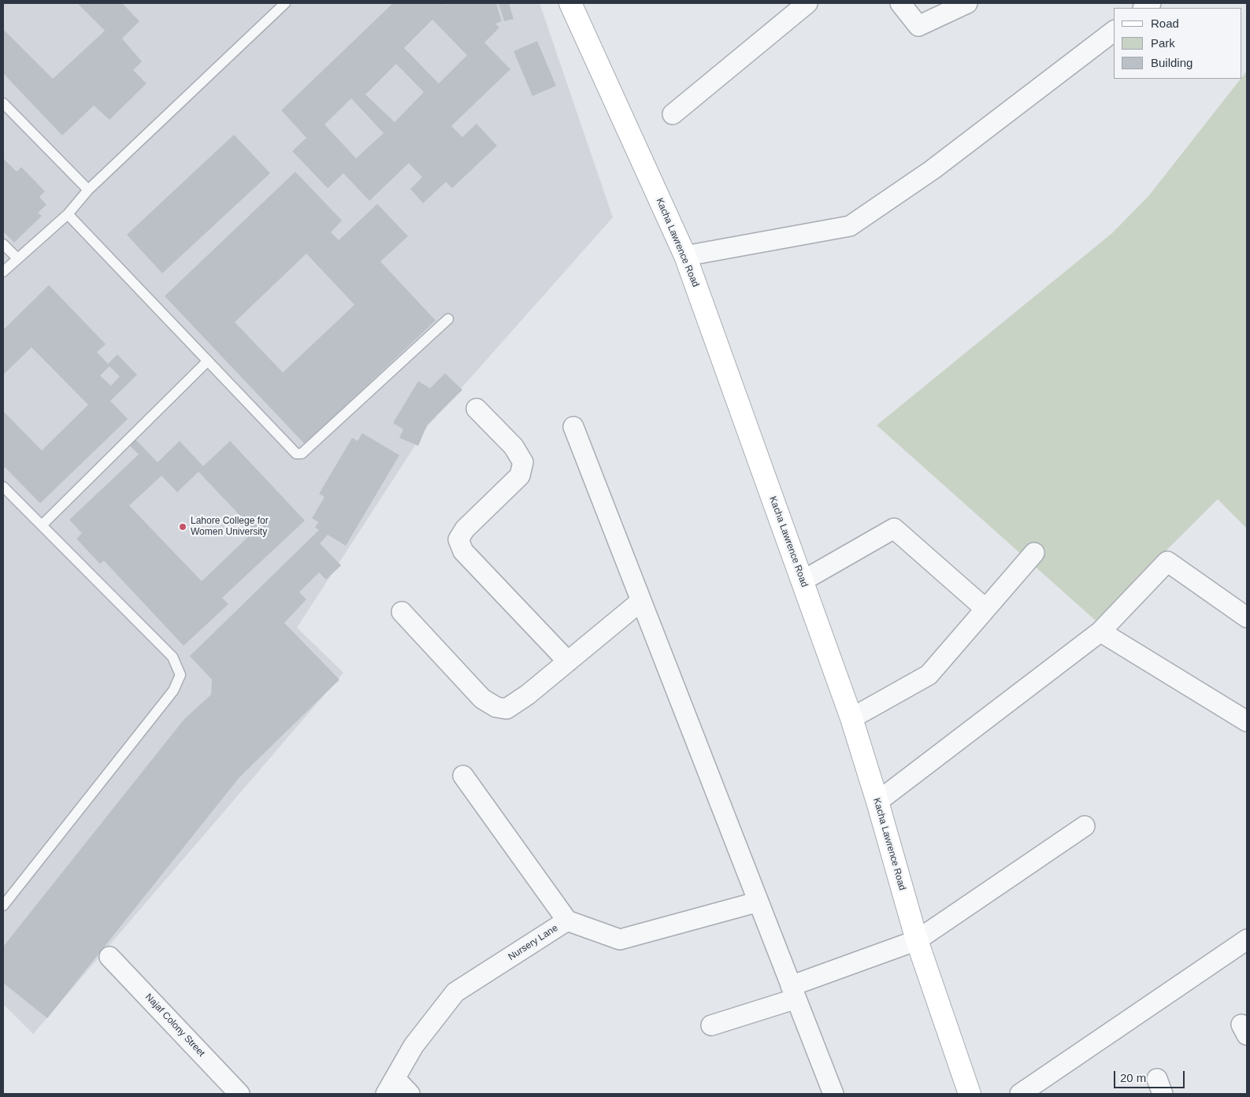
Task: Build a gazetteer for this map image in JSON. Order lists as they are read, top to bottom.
{
  "streets": {
    "street": ["Kacha Lawrence Road", "Nursery Lane", "Najaf Colony Street"]
  },
  "places": ["Lahore College for Women University"],
  "legend": ["Road", "Park", "Building"],
  "scale_bar": "20 m"
}
